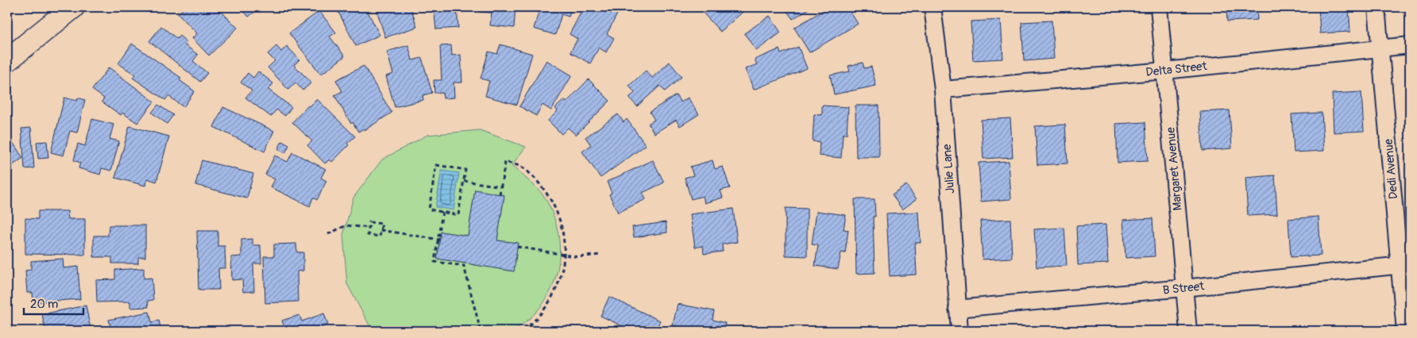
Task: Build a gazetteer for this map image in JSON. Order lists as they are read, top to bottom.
{
  "streets": {
    "street": [
      "Delta Street",
      "Julie Lane",
      "Margaret Avenue",
      "Dedi Avenue",
      "B Street"
    ]
  },
  "crossings": [
    ["Delta Street", "Julie Lane"],
    ["Delta Street", "Margaret Avenue"],
    ["Delta Street", "Dedi Avenue"],
    ["Julie Lane", "B Street"],
    ["Margaret Avenue", "B Street"],
    ["Dedi Avenue", "B Street"]
  ],
  "scale_bar": "20 m"
}
